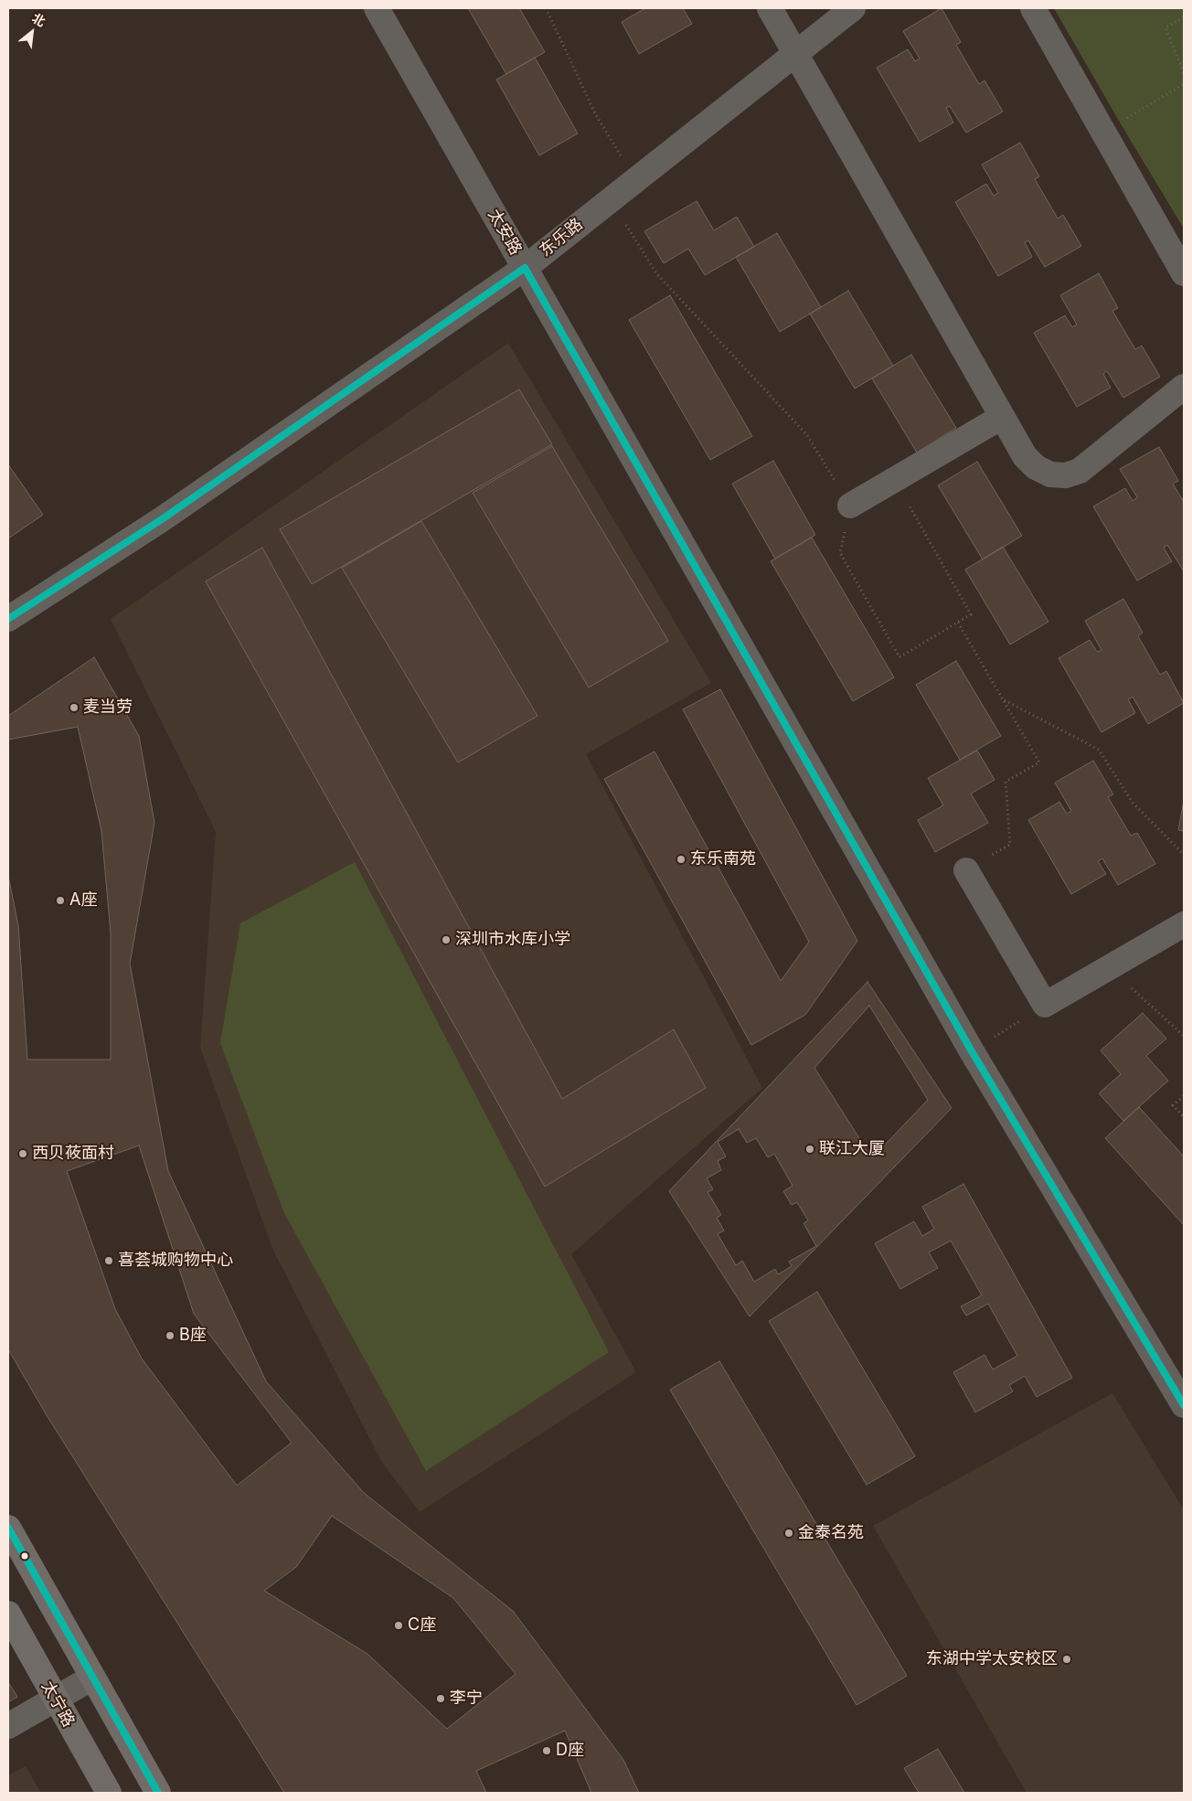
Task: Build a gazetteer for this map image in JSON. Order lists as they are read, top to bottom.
{
  "streets": {
    "main road": ["太宁路"],
    "street": ["太安路", "东乐路"]
  },
  "crossings": [
    ["太安路", "东乐路"]
  ],
  "places": [
    "麦当劳",
    "东乐南苑",
    "A座",
    "深圳市水库小学",
    "联江大厦",
    "西贝莜面村",
    "喜荟城购物中心",
    "B座",
    "金泰名苑",
    "C座",
    "东湖中学太安校区",
    "李宁",
    "D座"
  ],
  "north": "top right"
}
